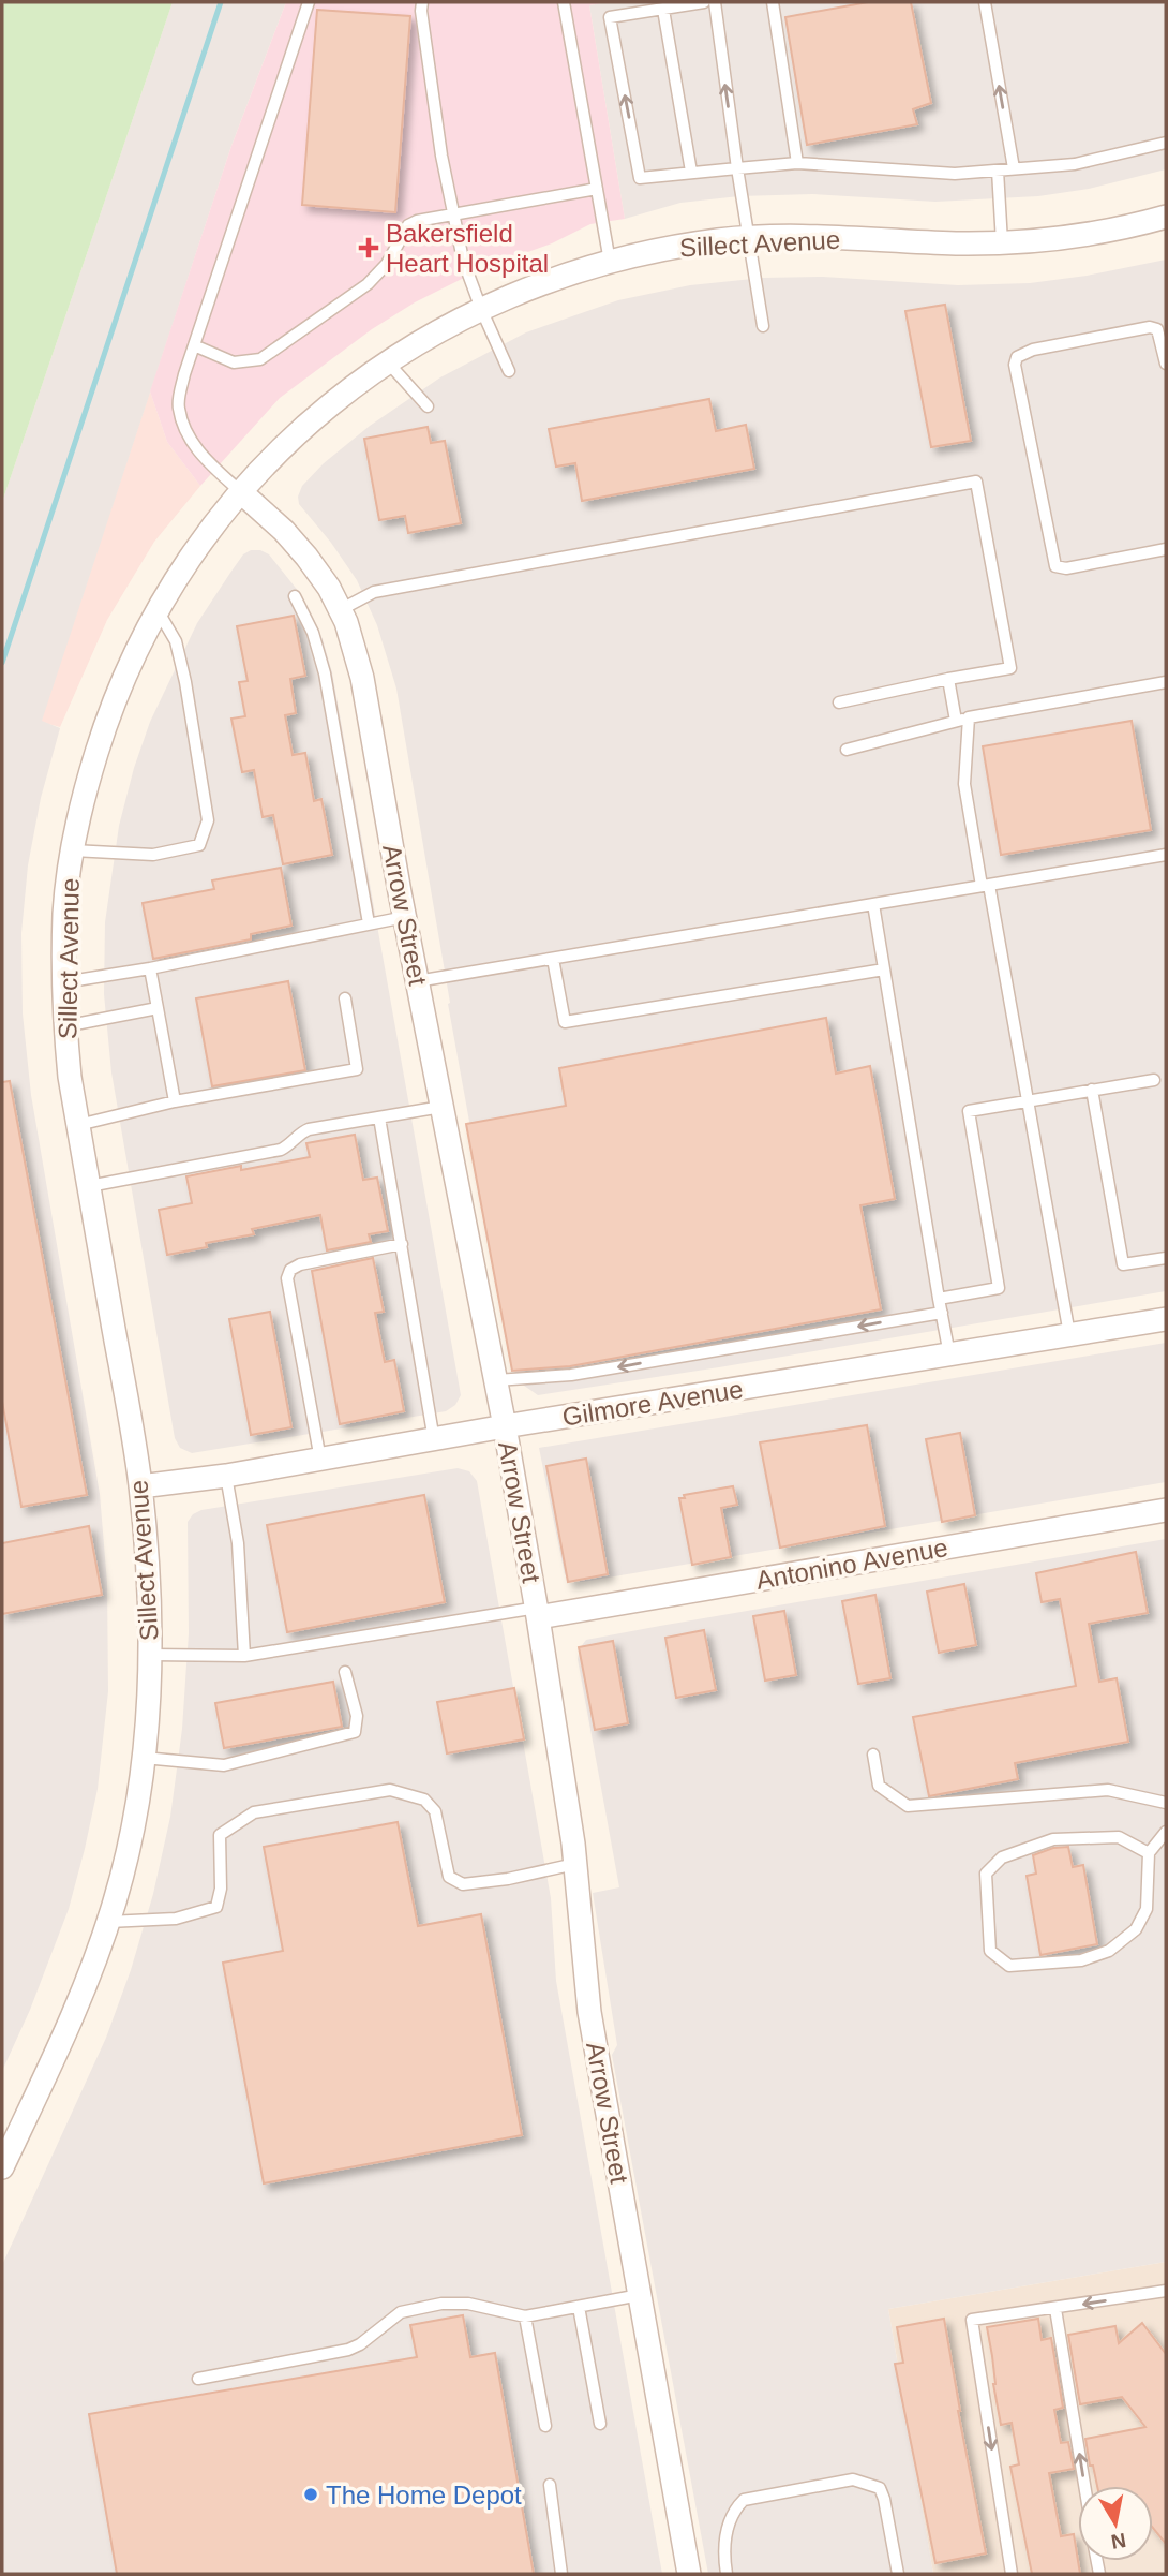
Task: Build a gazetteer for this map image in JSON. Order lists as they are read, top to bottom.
{
  "streets": {
    "street": [
      "Sillect Avenue",
      "Arrow Street",
      "Gilmore Avenue",
      "Antonino Avenue"
    ]
  },
  "crossings": [
    ["Sillect Avenue", "Arrow Street"],
    ["Sillect Avenue", "Gilmore Avenue"],
    ["Arrow Street", "Gilmore Avenue"],
    ["Arrow Street", "Antonino Avenue"]
  ],
  "places": {
    "health": ["Bakersfield Heart Hospital"],
    "other": ["The Home Depot"]
  },
  "north": "bottom"
}
